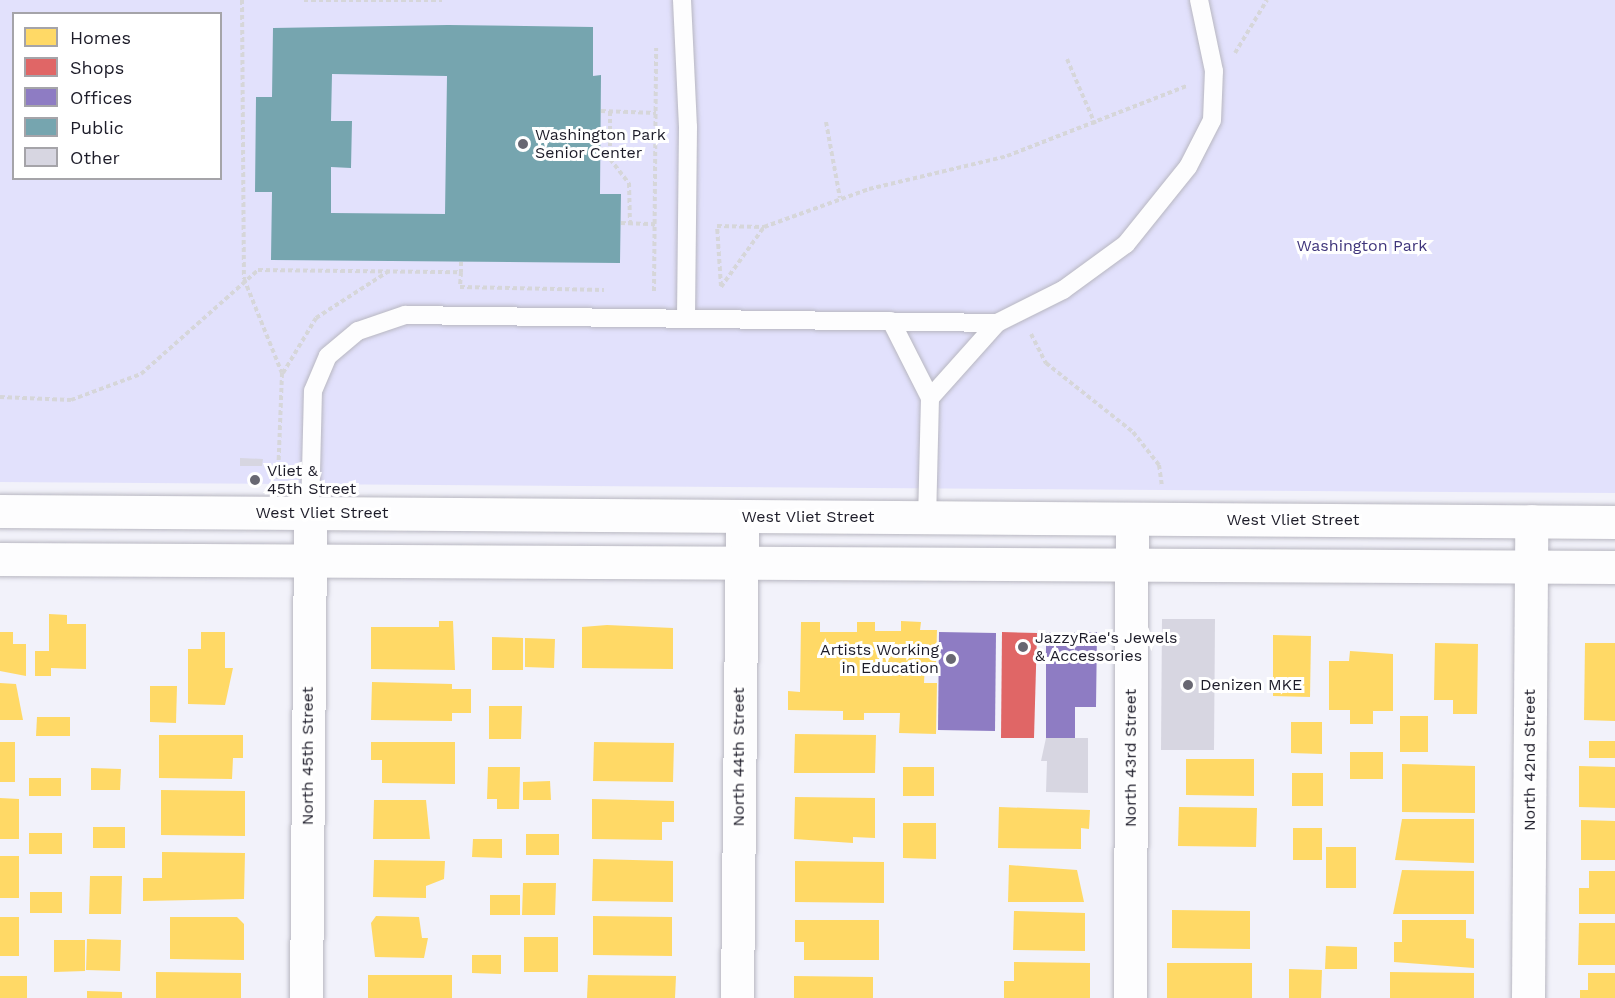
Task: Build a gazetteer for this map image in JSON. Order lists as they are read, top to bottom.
{
  "streets": {
    "street": [
      "West Vliet Street",
      "North 45th Street",
      "North 44th Street",
      "North 43rd Street",
      "North 42nd Street"
    ]
  },
  "crossings": [
    ["West Vliet Street", "North 45th Street"],
    ["West Vliet Street", "North 44th Street"],
    ["West Vliet Street", "North 43rd Street"],
    ["West Vliet Street", "North 42nd Street"]
  ],
  "parks": ["Washington Park"],
  "places": [
    "Washington Park Senior Center",
    "Vliet & 45th Street",
    "JazzyRae's Jewels & Accessories",
    "Artists Working in Education",
    "Denizen MKE"
  ],
  "legend": [
    "Homes",
    "Shops",
    "Offices",
    "Public",
    "Other"
  ]
}
